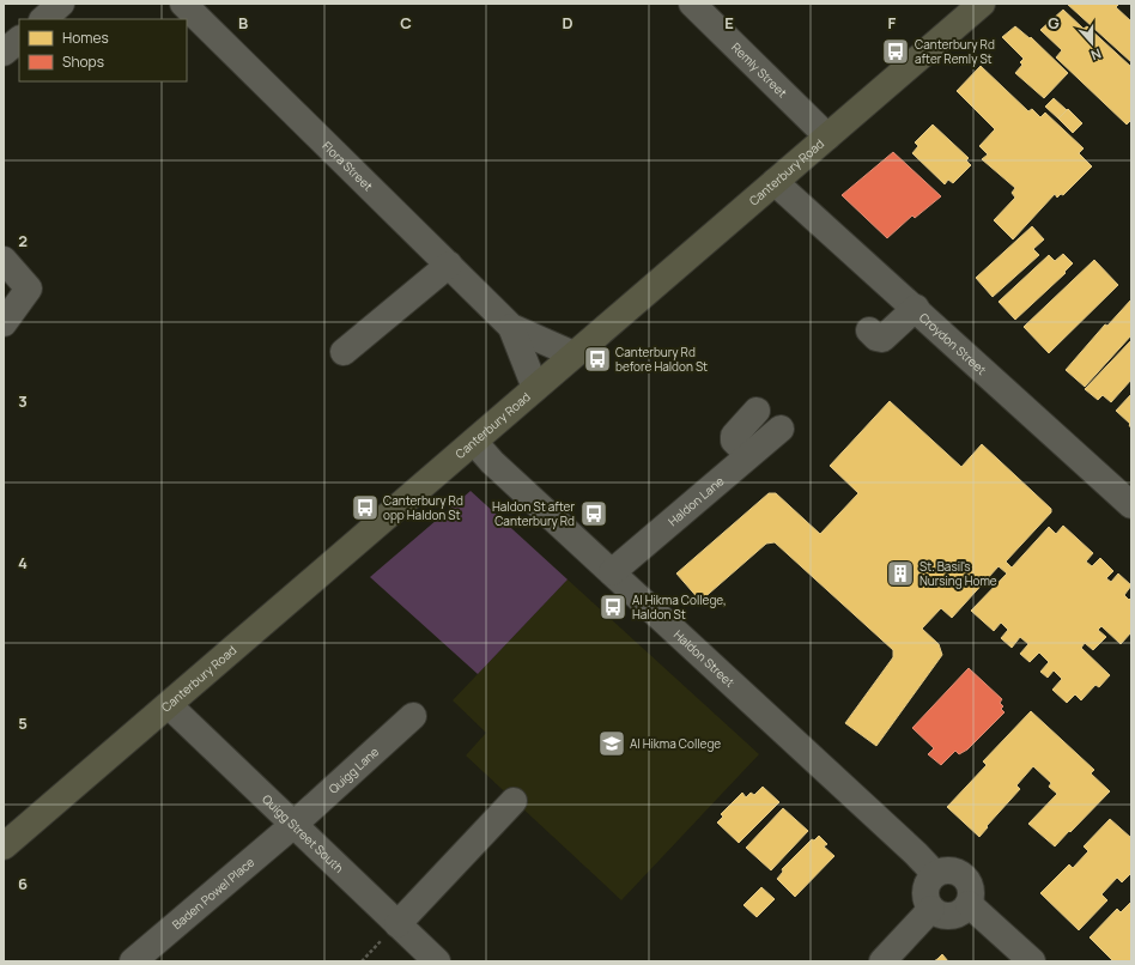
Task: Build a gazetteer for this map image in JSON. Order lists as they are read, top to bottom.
{
  "streets": {
    "highway": ["Canterbury Road"],
    "street": [
      "Remly Street",
      "Flora Street",
      "Croydon Street",
      "Haldon Lane",
      "Haldon Street",
      "Quigg Lane",
      "Quigg Street South",
      "Baden Powel Place"
    ]
  },
  "crossings": [
    ["Remly Street", "Canterbury Road"],
    ["Flora Street", "Canterbury Road"],
    ["Canterbury Road", "Croydon Street"],
    ["Canterbury Road", "Haldon Street"],
    ["Canterbury Road", "Quigg Street South"],
    ["Haldon Lane", "Haldon Street"],
    ["Quigg Lane", "Quigg Street South"],
    ["Quigg Lane", "Baden Powel Place"],
    ["Quigg Street South", "Baden Powel Place"]
  ],
  "places": {
    "bus stop": [
      "Canterbury Rd after Remly St",
      "Canterbury Rd before Haldon St",
      "Canterbury Rd opp Haldon St",
      "Haldon St after Canterbury Rd",
      "Al Hikma College, Haldon St"
    ],
    "building": ["St. Basil's Nursing Home"],
    "school or university": ["Al Hikma College"]
  },
  "legend": ["Homes", "Shops"],
  "north": "bottom",
  "grid": {
    "columns": [
      "B",
      "C",
      "D",
      "E",
      "F",
      "G"
    ],
    "rows": [
      "2",
      "3",
      "4",
      "5",
      "6"
    ]
  }
}
